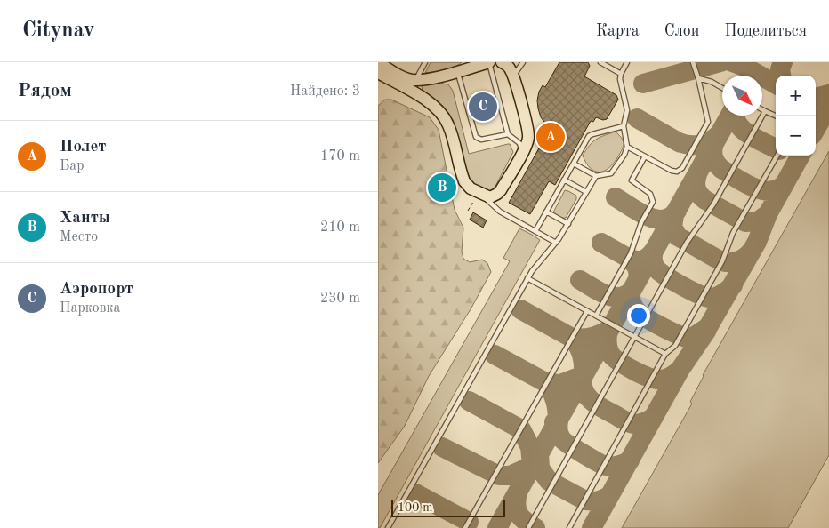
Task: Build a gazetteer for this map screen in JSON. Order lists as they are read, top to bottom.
{
  "scale_bar": "100 m",
  "north": "bottom right",
  "page": {
    "header": "Citynav",
    "nav": ["Карта", "Слои", "Поделиться"],
    "heading": ["Рядом", "Найдено: 3"],
    "map_buttons": ["+", "−"],
    "pins": ["C", "A", "B"],
    "list": [
      {
        "mark": "A",
        "name": "Полет",
        "note": "Бар",
        "value": "170 m"
      },
      {
        "mark": "B",
        "name": "Ханты",
        "note": "Место",
        "value": "210 m"
      },
      {
        "mark": "C",
        "name": "Аэропорт",
        "note": "Парковка",
        "value": "230 m"
      }
    ],
    "scale": "100 m"
  }
}
